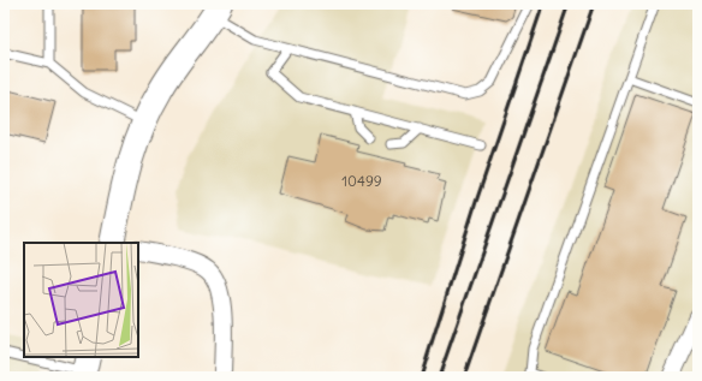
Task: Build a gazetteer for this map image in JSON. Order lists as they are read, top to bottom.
{
  "house_numbers": ["10499"]
}
